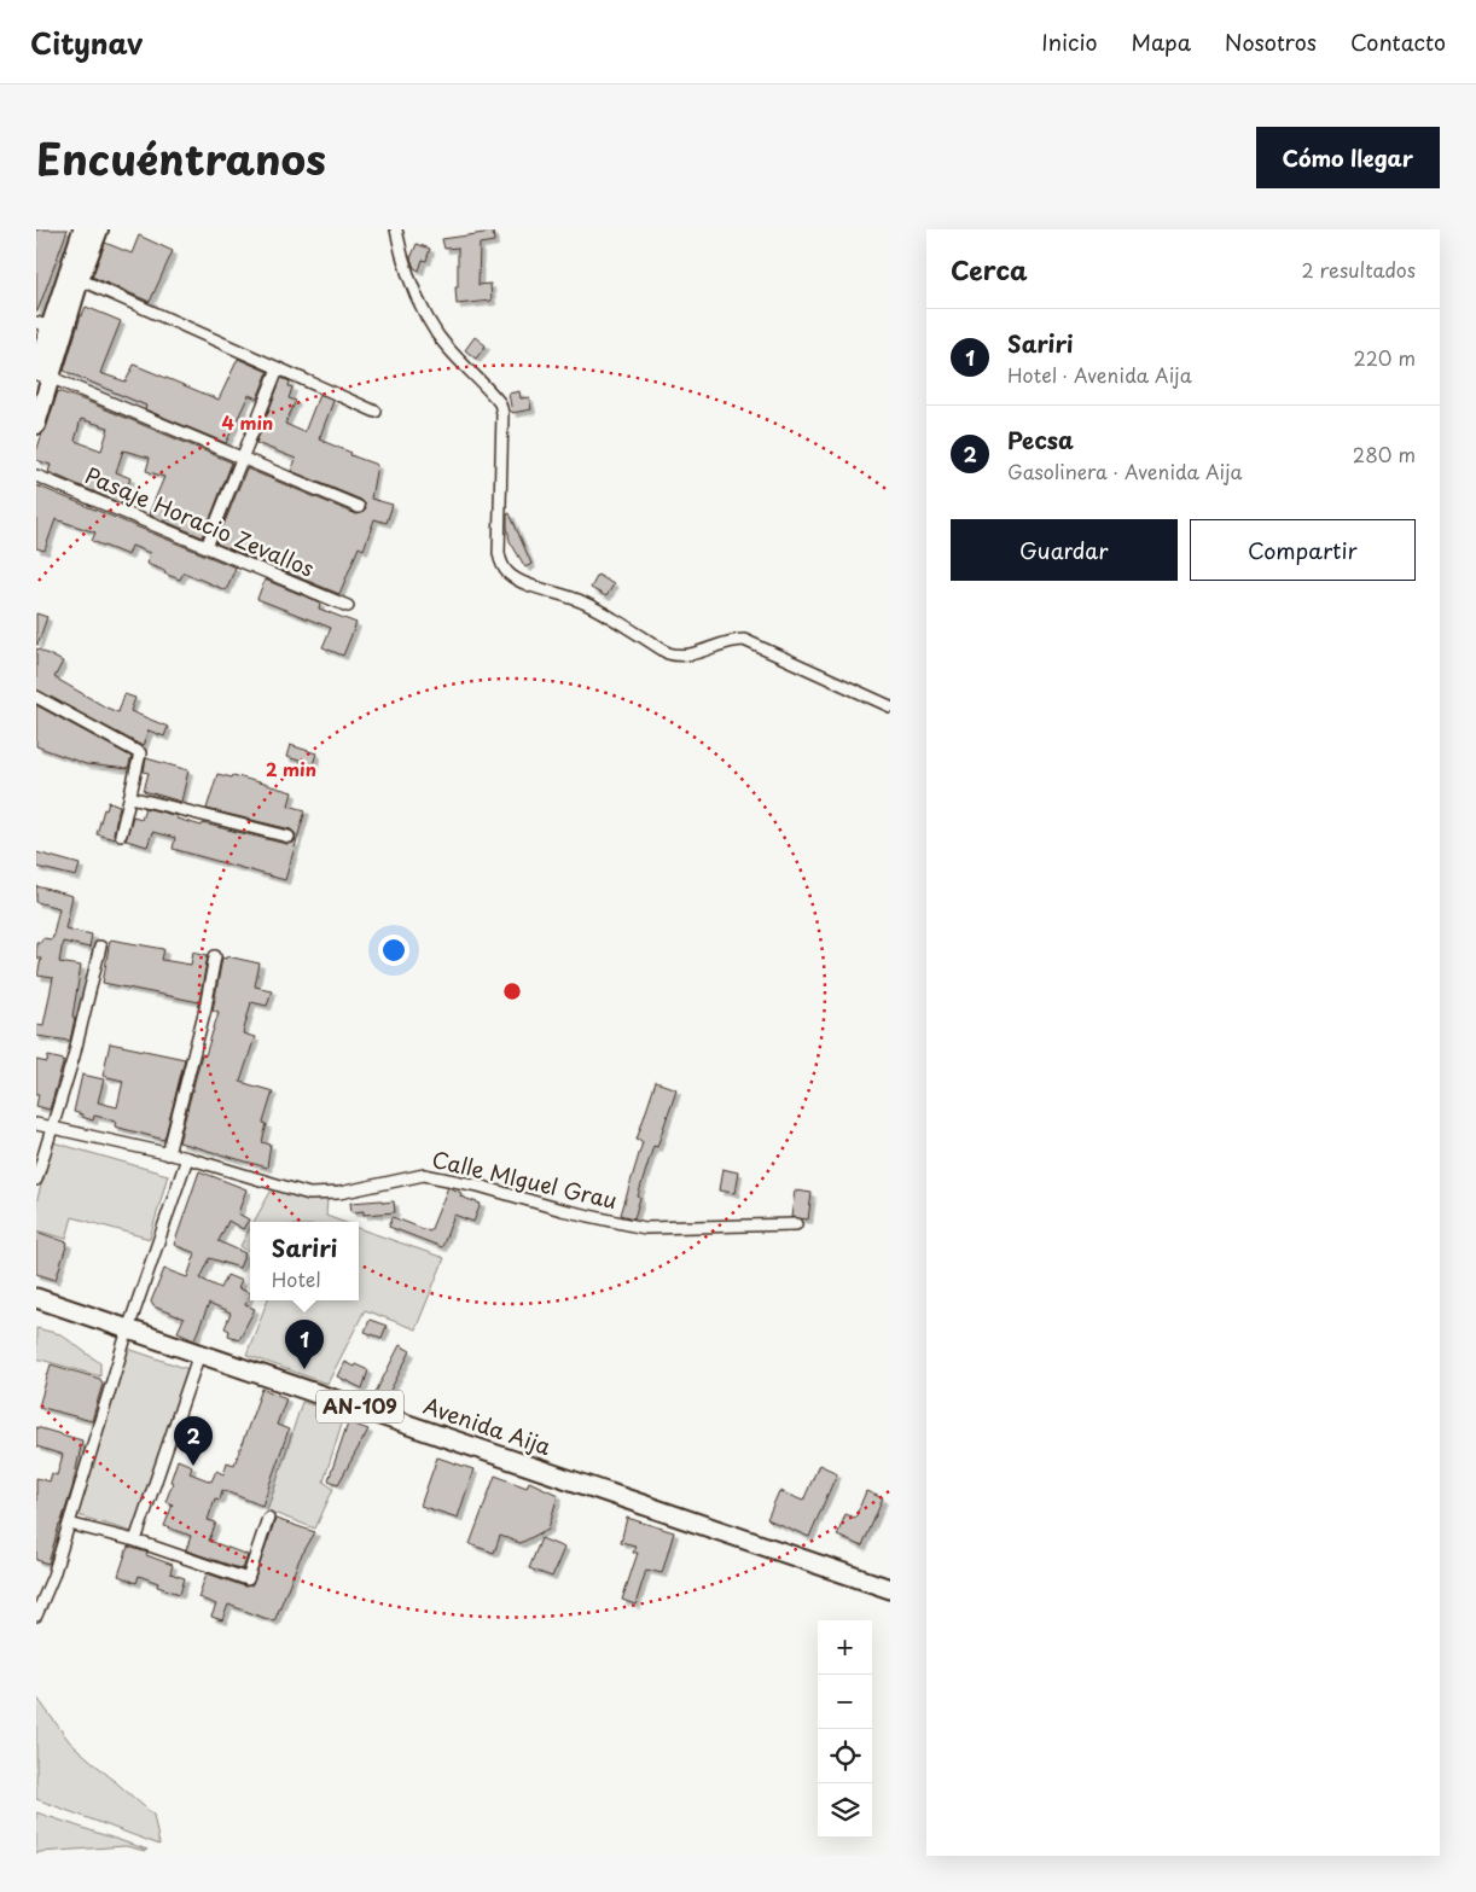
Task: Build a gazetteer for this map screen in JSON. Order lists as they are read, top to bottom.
{
  "streets": {
    "main road": ["AN-109", "Avenida Aija"],
    "street": ["Pasaje Horacio Zevallos", "Calle MIguel Grau"]
  },
  "page": {
    "header": "Citynav",
    "nav": [
      "Inicio",
      "Mapa",
      "Nosotros",
      "Contacto"
    ],
    "title": "Encuéntranos",
    "buttons": [
      "Cómo llegar",
      ["Guardar", "Compartir"]
    ],
    "heading": ["Cerca", "2 resultados"],
    "list": [
      {
        "mark": "1",
        "name": "Sariri",
        "note": "Hotel · Avenida Aija",
        "value": "220 m"
      },
      {
        "mark": "2",
        "name": "Pecsa",
        "note": "Gasolinera · Avenida Aija",
        "value": "280 m"
      }
    ],
    "popup": ["Sariri", "Hotel"],
    "pins": ["1", "2"],
    "map_buttons": ["+", "−"]
  },
  "rings": ["4 min", "2 min"]
}
